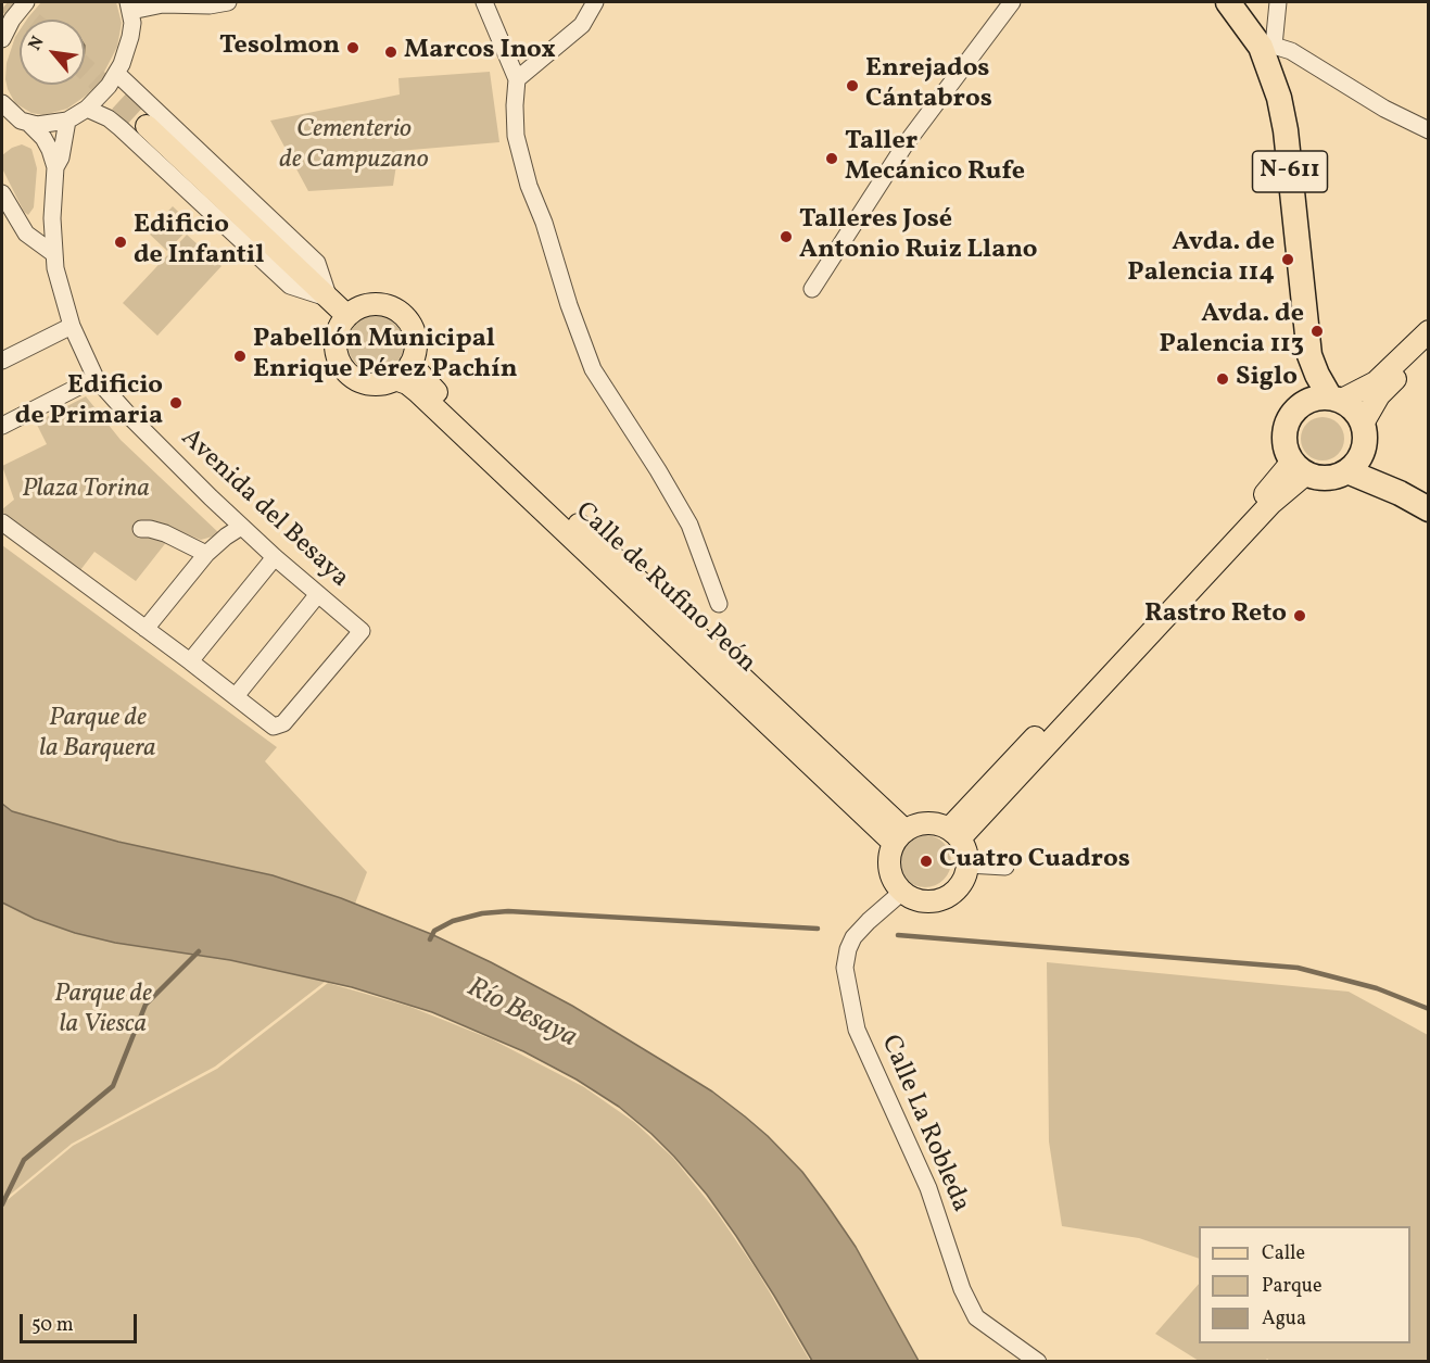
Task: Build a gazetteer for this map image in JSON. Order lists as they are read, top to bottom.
{
  "streets": {
    "highway": ["N-611"],
    "main road": ["Calle de Rufino Peón"],
    "street": ["Avenida del Besaya", "Calle La Robleda"]
  },
  "crossings": [
    ["Calle de Rufino Peón", "Calle La Robleda"]
  ],
  "water": ["Río Besaya"],
  "parks": [
    "Cementerio de Campuzano",
    "Plaza Torina",
    "Parque de la Barquera",
    "Parque de la Viesca"
  ],
  "places": [
    "Tesolmon",
    "Marcos Inox",
    "Enrejados Cántabros",
    "Taller Mecánico Rufe",
    "Talleres José Antonio Ruiz Llano",
    "Edificio de Infantil",
    "Avda. de Palencia 114",
    "Avda. de Palencia 113",
    "Pabellón Municipal Enrique Pérez Pachín",
    "Siglo",
    "Edificio de Primaria",
    "Rastro Reto",
    "Cuatro Cuadros"
  ],
  "legend": ["Calle", "Parque", "Agua"],
  "scale_bar": "50 m",
  "north": "top left"
}
